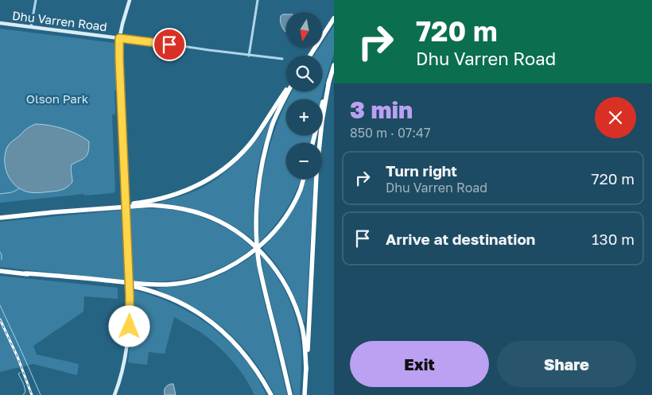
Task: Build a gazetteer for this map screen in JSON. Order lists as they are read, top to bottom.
{
  "streets": {
    "main road": ["Dhu Varren Road"]
  },
  "parks": ["Olson Park"],
  "north": "bottom",
  "page": {
    "turn": ["720 m", "Dhu Varren Road"],
    "map_buttons": ["+", "−"],
    "heading": ["3 min", "850 m · 07:47"],
    "list": [
      {
        "name": "Turn right",
        "note": "Dhu Varren Road",
        "value": "720 m"
      },
      {
        "name": "Arrive at destination",
        "value": "130 m"
      }
    ],
    "buttons": ["Exit", "Share"]
  }
}
